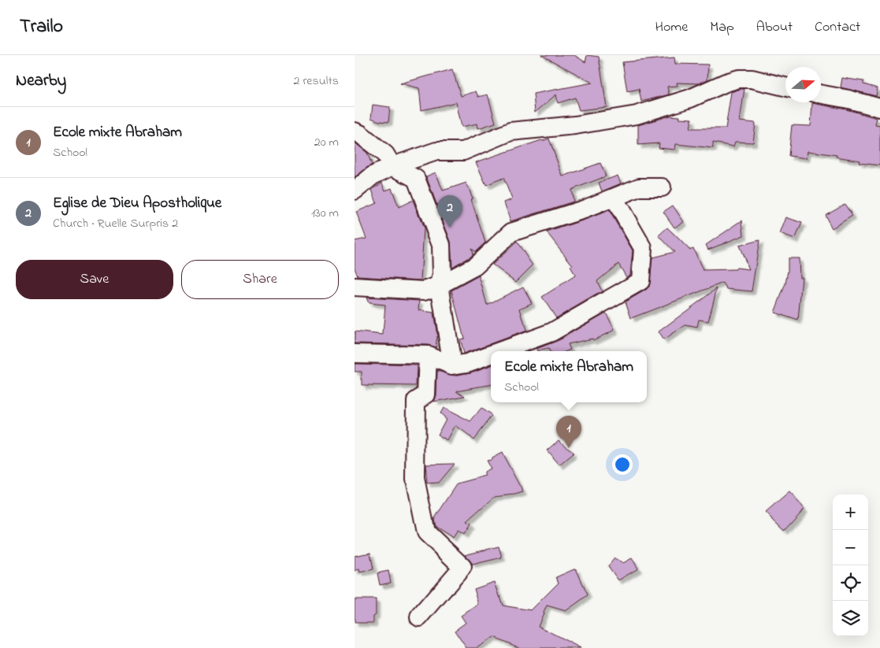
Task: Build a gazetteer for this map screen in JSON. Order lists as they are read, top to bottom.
{
  "north": "right",
  "page": {
    "header": "Trailo",
    "nav": [
      "Home",
      "Map",
      "About",
      "Contact"
    ],
    "heading": ["Nearby", "2 results"],
    "list": [
      {
        "mark": "1",
        "name": "Ecole mixte Abraham",
        "note": "School",
        "value": "20 m"
      },
      {
        "mark": "2",
        "name": "Eglise de Dieu Apostholique",
        "note": "Church · Ruelle Surpris 2",
        "value": "130 m"
      }
    ],
    "pins": ["2", "1"],
    "buttons": ["Save", "Share"],
    "popup": ["Ecole mixte Abraham", "School"],
    "map_buttons": ["+", "−"]
  }
}
